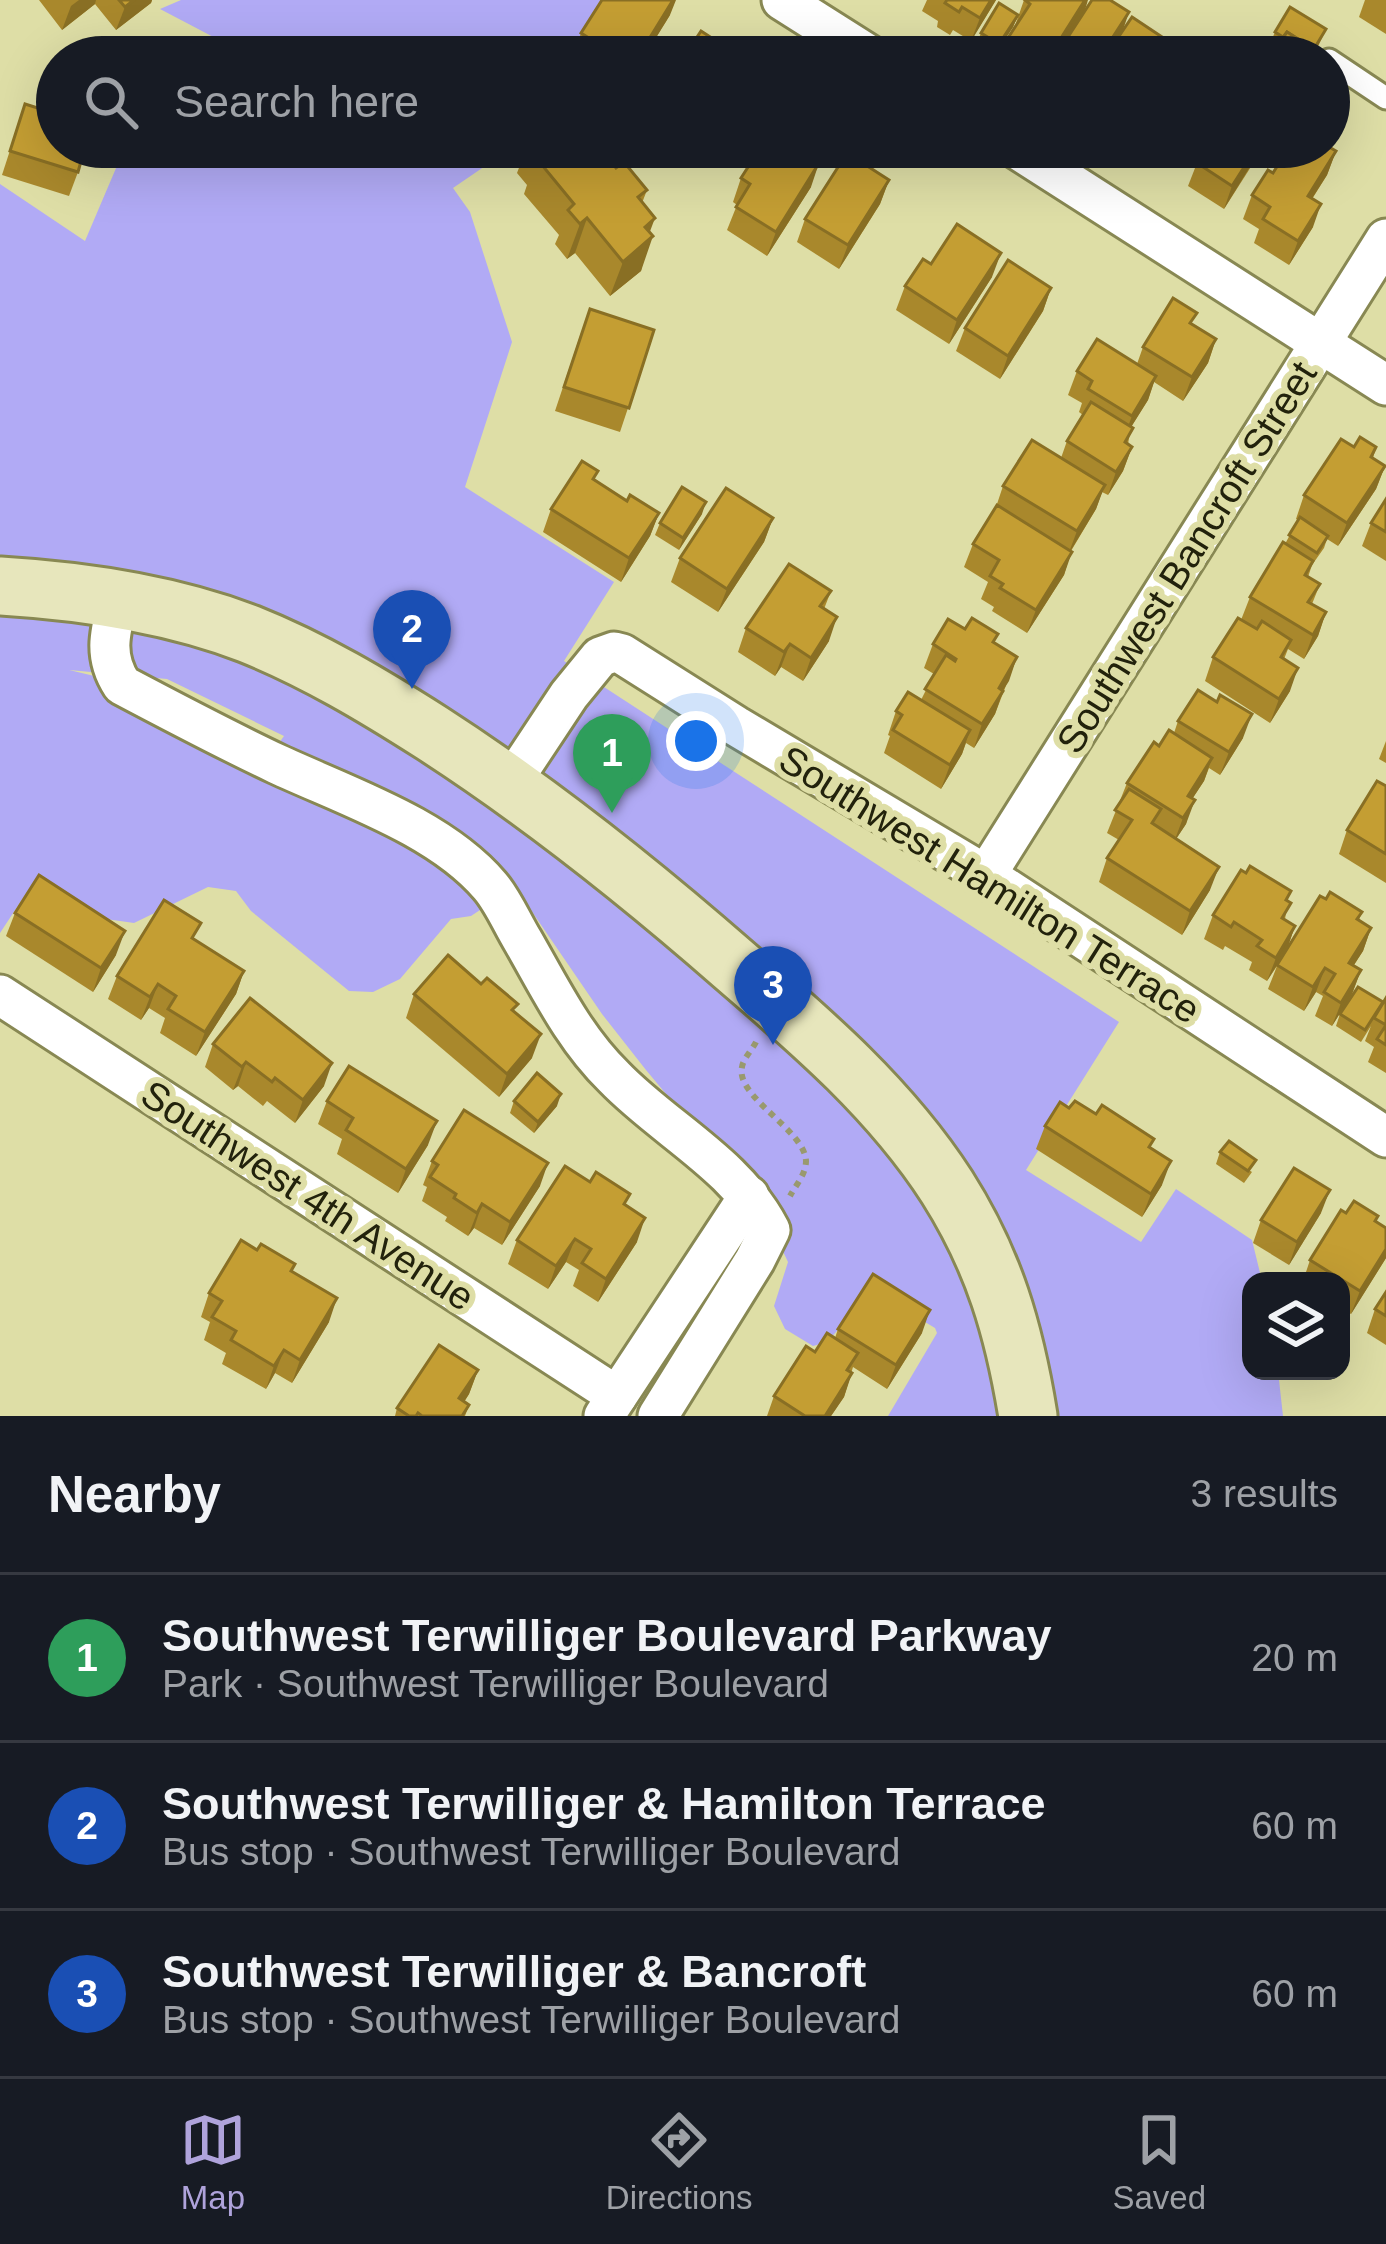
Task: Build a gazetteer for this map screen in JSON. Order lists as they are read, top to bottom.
{
  "streets": {
    "street": ["Southwest Bancroft Street", "Southwest Hamilton Terrace", "Southwest 4th Avenue"]
  },
  "crossings": [
    ["Southwest Bancroft Street", "Southwest Hamilton Terrace"]
  ],
  "page": {
    "search": "Search here",
    "pins": ["2", "1", "3"],
    "heading": ["Nearby", "3 results"],
    "list": [
      {
        "mark": "1",
        "name": "Southwest Terwilliger Boulevard Parkway",
        "note": "Park · Southwest Terwilliger Boulevard",
        "value": "20 m"
      },
      {
        "mark": "2",
        "name": "Southwest Terwilliger & Hamilton Terrace",
        "note": "Bus stop · Southwest Terwilliger Boulevard",
        "value": "60 m"
      },
      {
        "mark": "3",
        "name": "Southwest Terwilliger & Bancroft",
        "note": "Bus stop · Southwest Terwilliger Boulevard",
        "value": "60 m"
      }
    ],
    "nav": ["Map", "Directions", "Saved"]
  }
}
